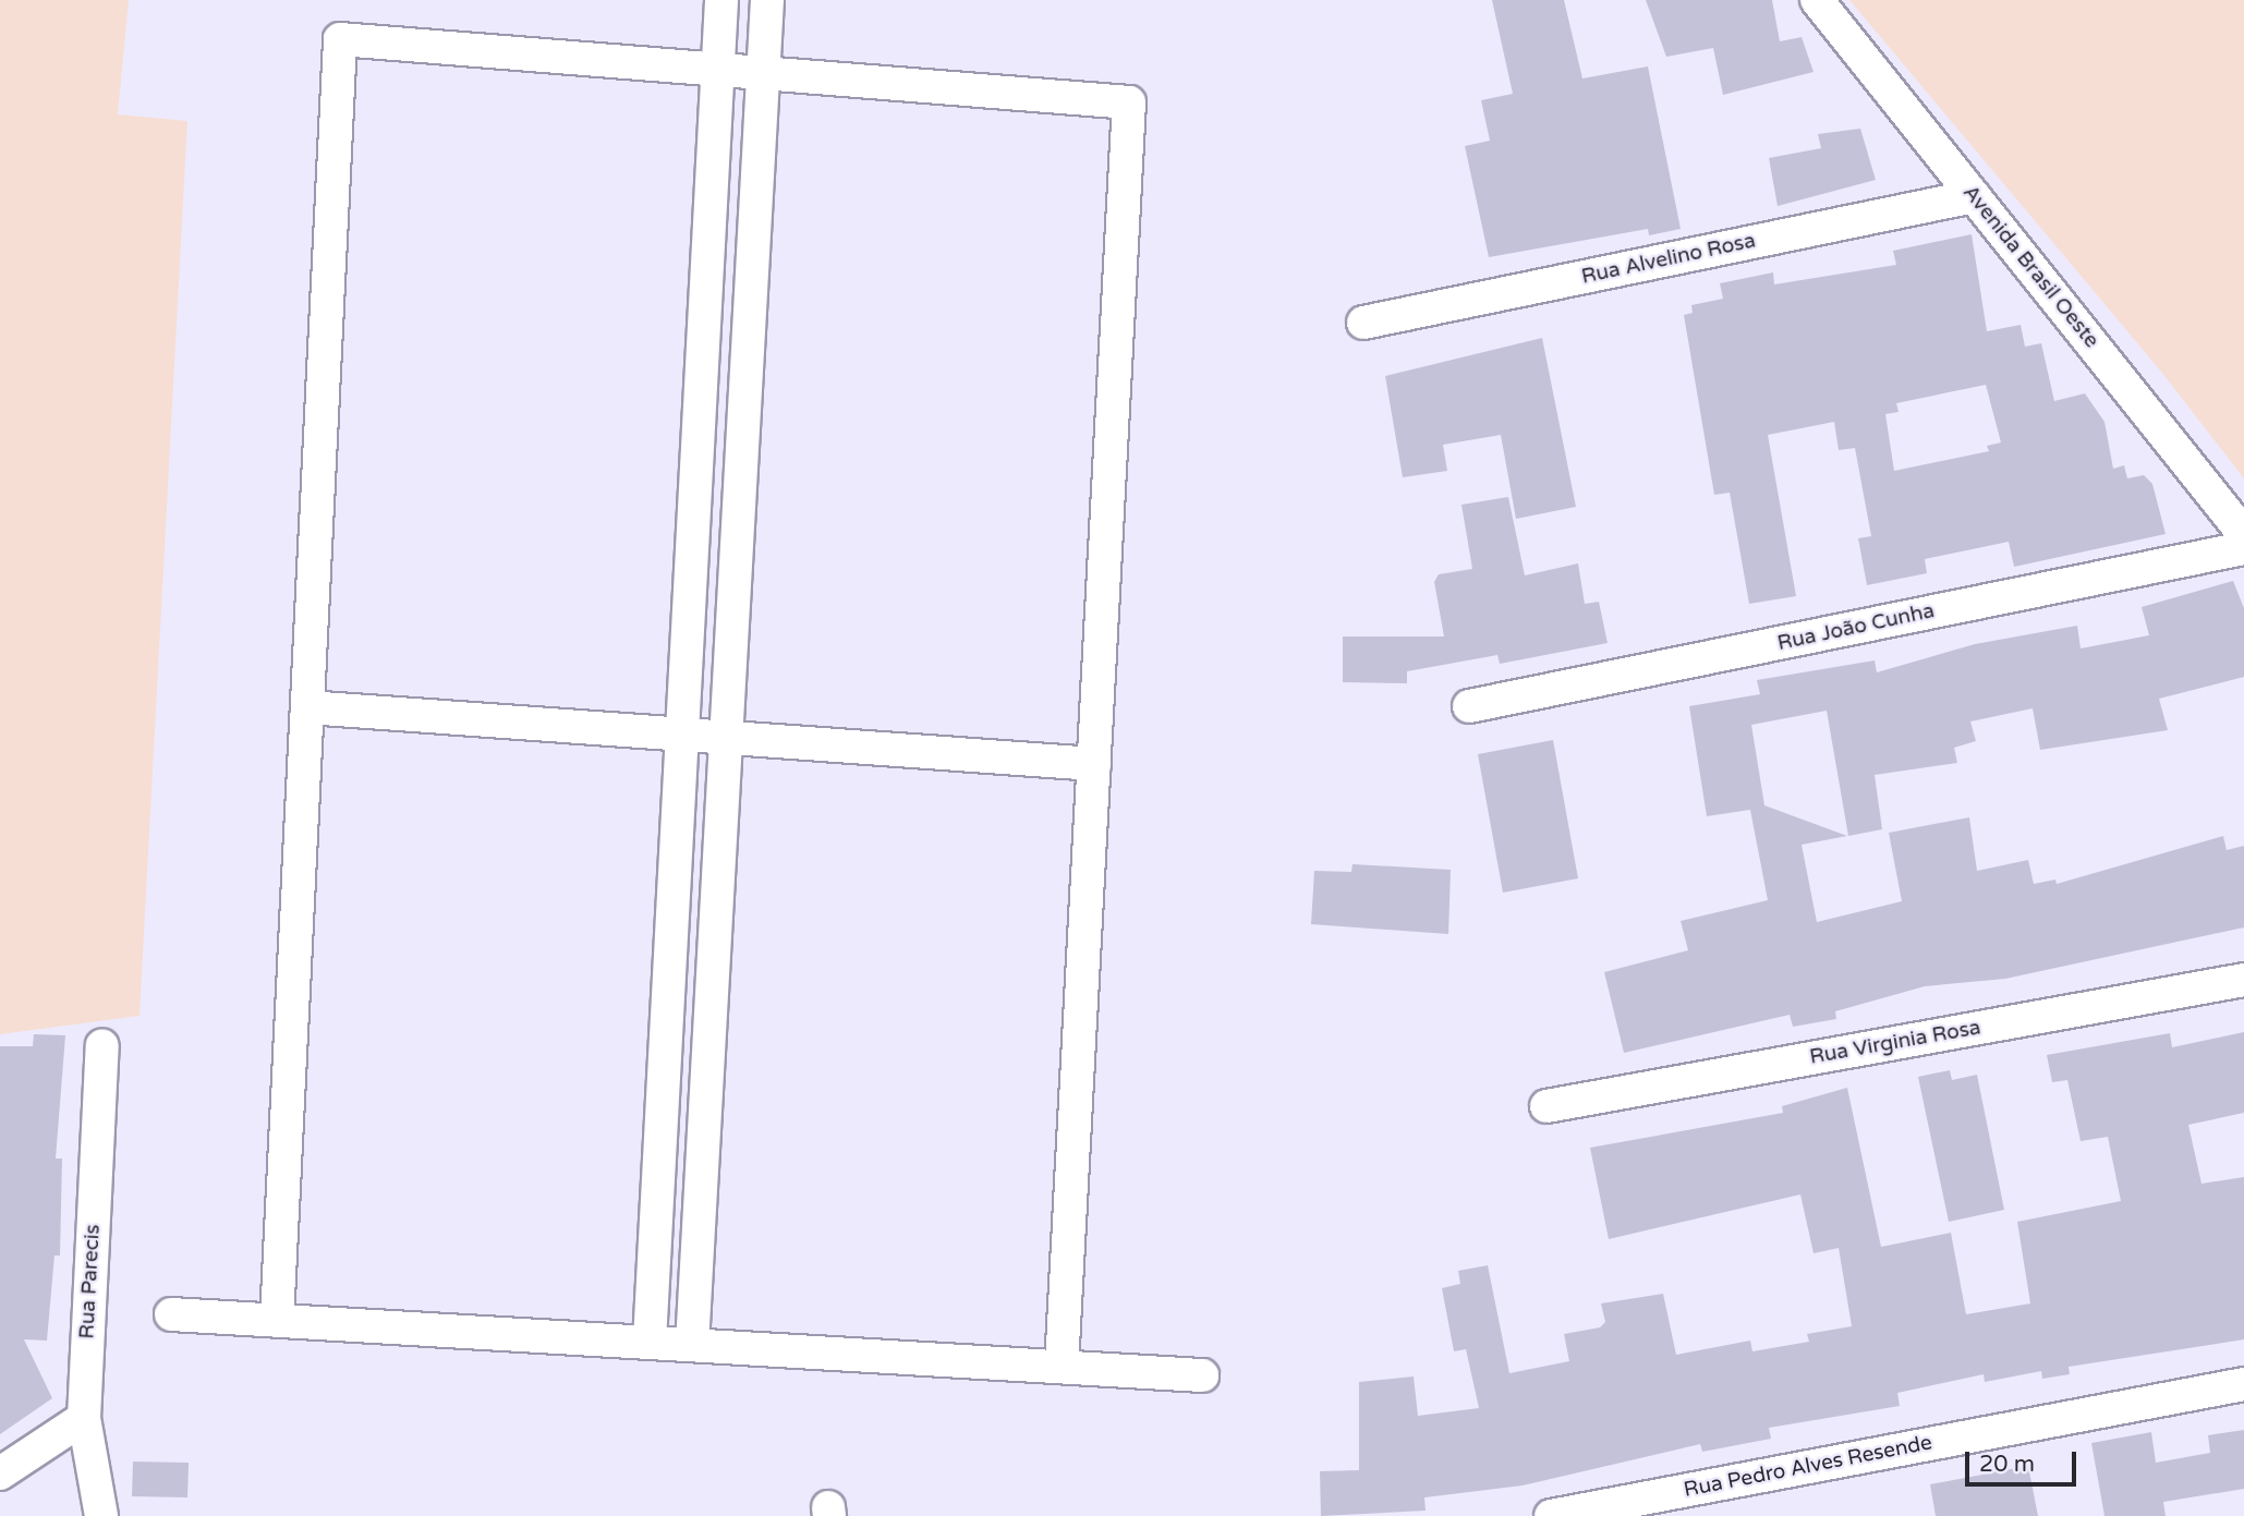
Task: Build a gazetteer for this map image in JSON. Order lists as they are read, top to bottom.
{
  "streets": {
    "street": [
      "Rua Alvelino Rosa",
      "Avenida Brasil Oeste",
      "Rua João Cunha",
      "Rua Virginia Rosa",
      "Rua Parecis",
      "Rua Pedro Alves Resende"
    ]
  },
  "crossings": [
    ["Rua Alvelino Rosa", "Avenida Brasil Oeste"]
  ],
  "scale_bar": "20 m"
}
